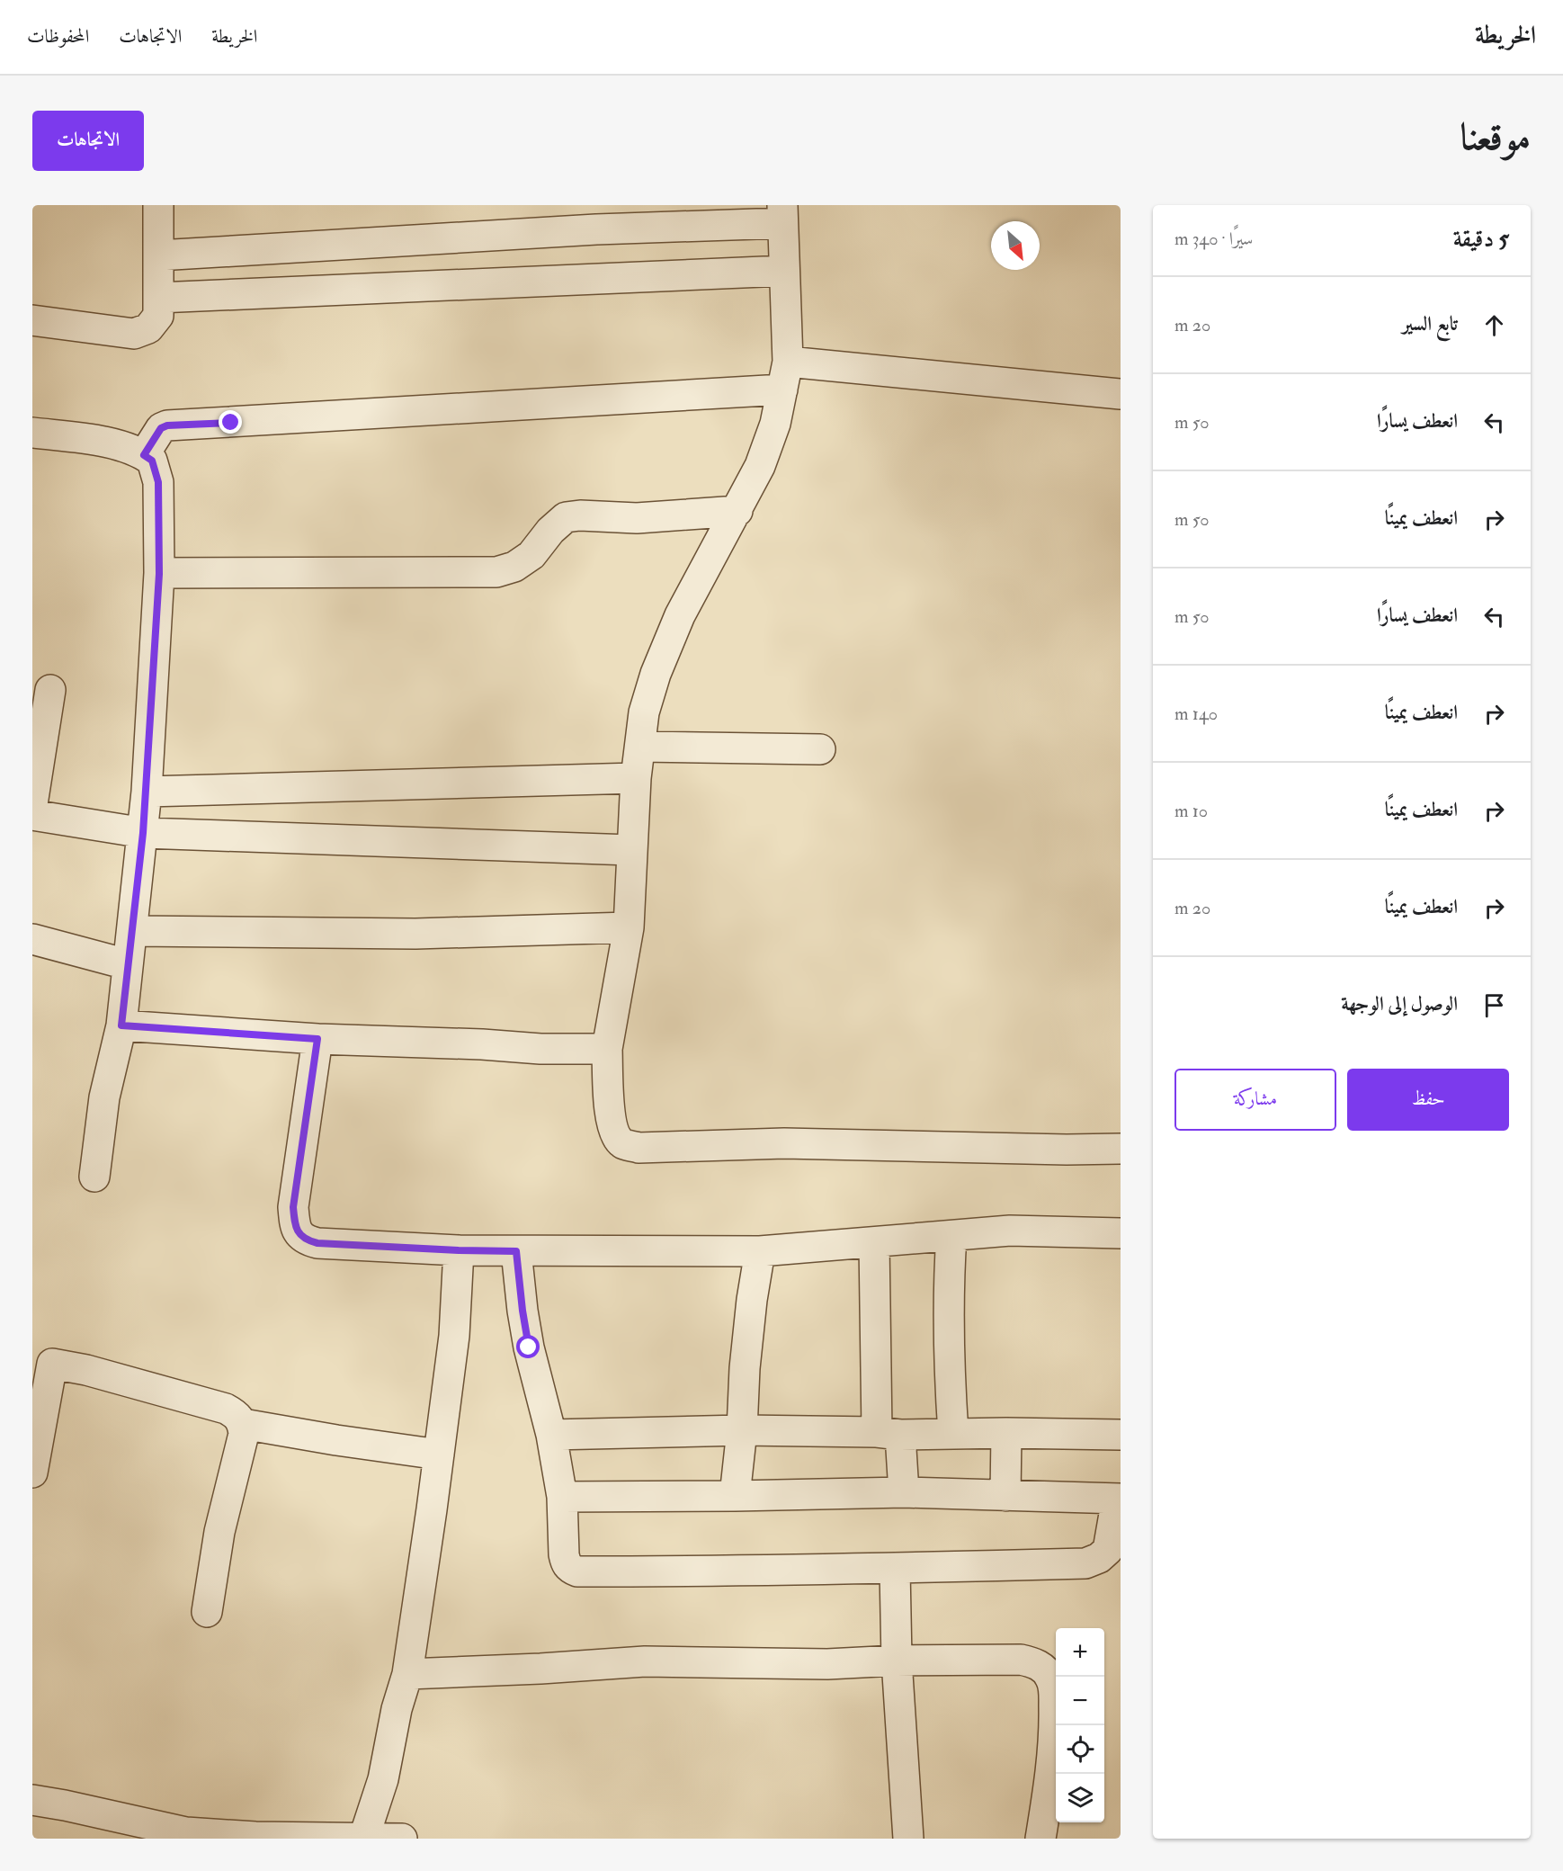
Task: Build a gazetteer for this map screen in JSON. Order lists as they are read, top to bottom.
{
  "north": "bottom right",
  "page": {
    "header": "الخريطة",
    "nav": ["الخريطة", "الاتجاهات", "المحفوظات"],
    "title": "موقعنا",
    "buttons": [
      "الاتجاهات",
      ["حفظ", "مشاركة"]
    ],
    "heading": ["5 دقيقة", "سيرًا · 340 m"],
    "list": [
      ["تابع السير", "20 m"],
      ["انعطف يسارًا", "50 m"],
      ["انعطف يمينًا", "50 m"],
      ["انعطف يسارًا", "50 m"],
      ["انعطف يمينًا", "140 m"],
      ["انعطف يمينًا", "10 m"],
      ["انعطف يمينًا", "20 m"],
      "الوصول إلى الوجهة"
    ],
    "map_buttons": ["+", "−"]
  }
}
